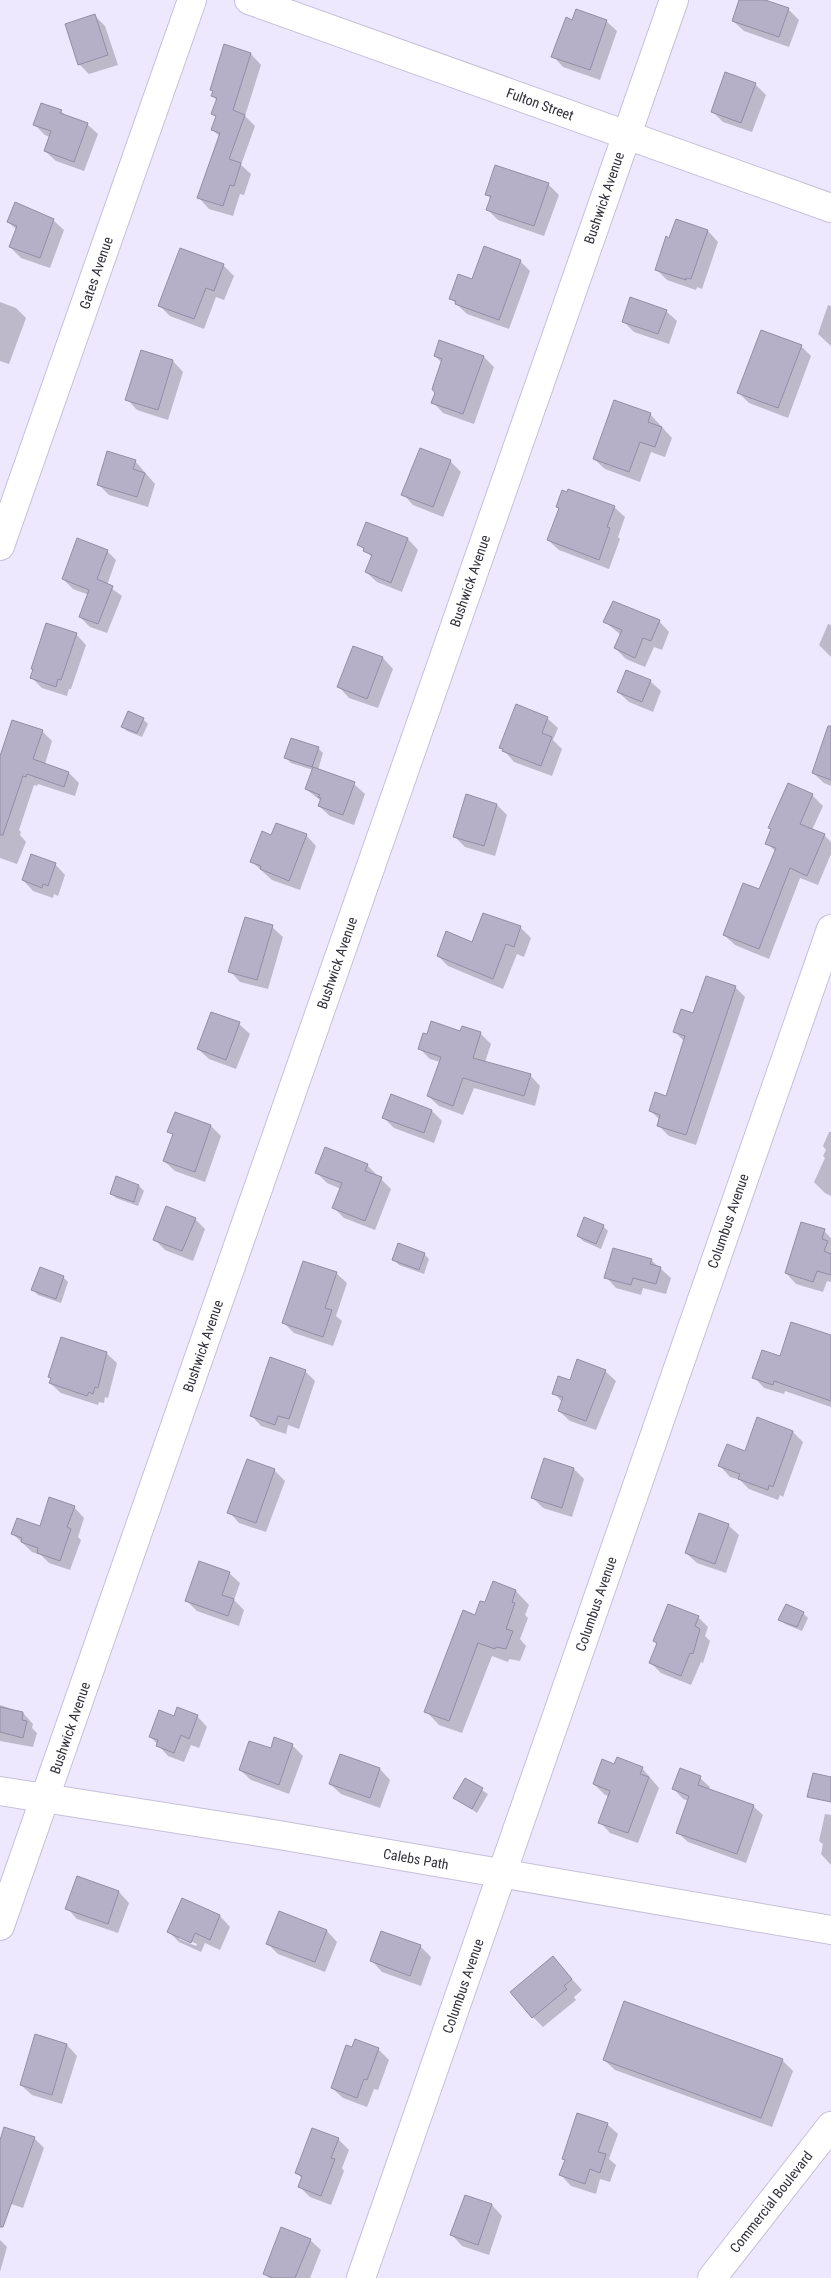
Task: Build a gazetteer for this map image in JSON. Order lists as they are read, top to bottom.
{
  "streets": {
    "street": [
      "Fulton Street",
      "Bushwick Avenue",
      "Gates Avenue",
      "Columbus Avenue",
      "Calebs Path",
      "Commercial Boulevard"
    ]
  },
  "crossings": [
    ["Fulton Street", "Bushwick Avenue"],
    ["Bushwick Avenue", "Calebs Path"],
    ["Columbus Avenue", "Calebs Path"]
  ]
}
